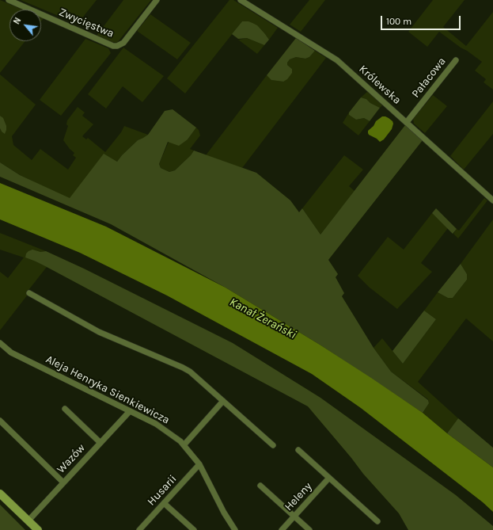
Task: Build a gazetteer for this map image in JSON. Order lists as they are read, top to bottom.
{
  "streets": {
    "street": [
      "Zwycięstwa",
      "Pałacowa",
      "Królewska",
      "Aleja Henryka Sienkiewicza",
      "Wazów",
      "Husarii",
      "Heleny"
    ]
  },
  "crossings": [
    ["Pałacowa", "Królewska"],
    ["Aleja Henryka Sienkiewicza", "Wazów"],
    ["Aleja Henryka Sienkiewicza", "Husarii"]
  ],
  "water": ["Kanał Żerański"],
  "scale_bar": "100 m",
  "north": "top left"
}
